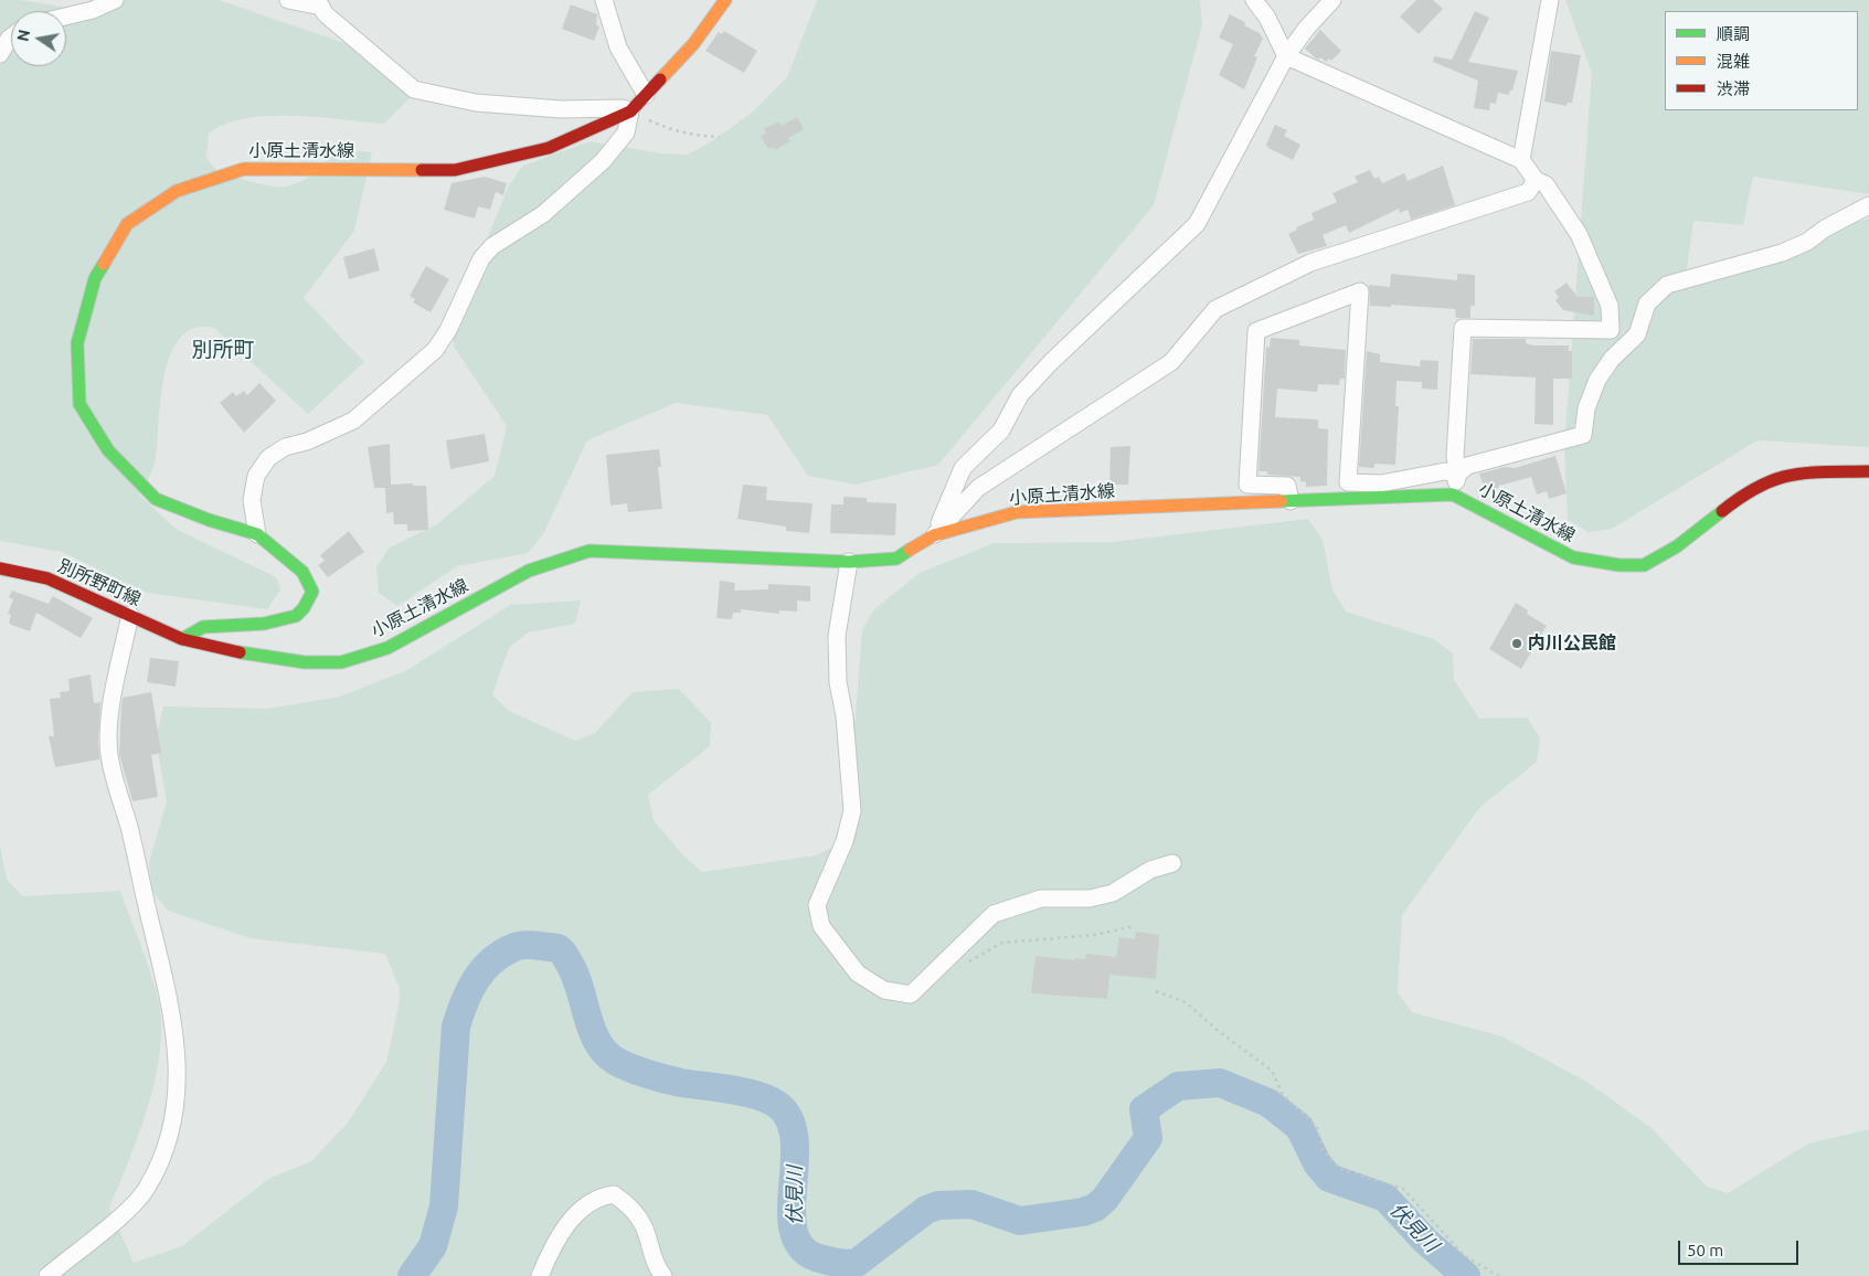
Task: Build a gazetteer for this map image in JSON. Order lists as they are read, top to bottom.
{
  "streets": {
    "main road": ["小原土清水線", "別所野町線"]
  },
  "crossings": [
    ["小原土清水線", "別所野町線"]
  ],
  "districts": ["別所町"],
  "water": ["伏見川"],
  "places": ["内川公民館"],
  "legend": ["順調", "混雑", "渋滞"],
  "scale_bar": "50 m",
  "north": "left"
}
